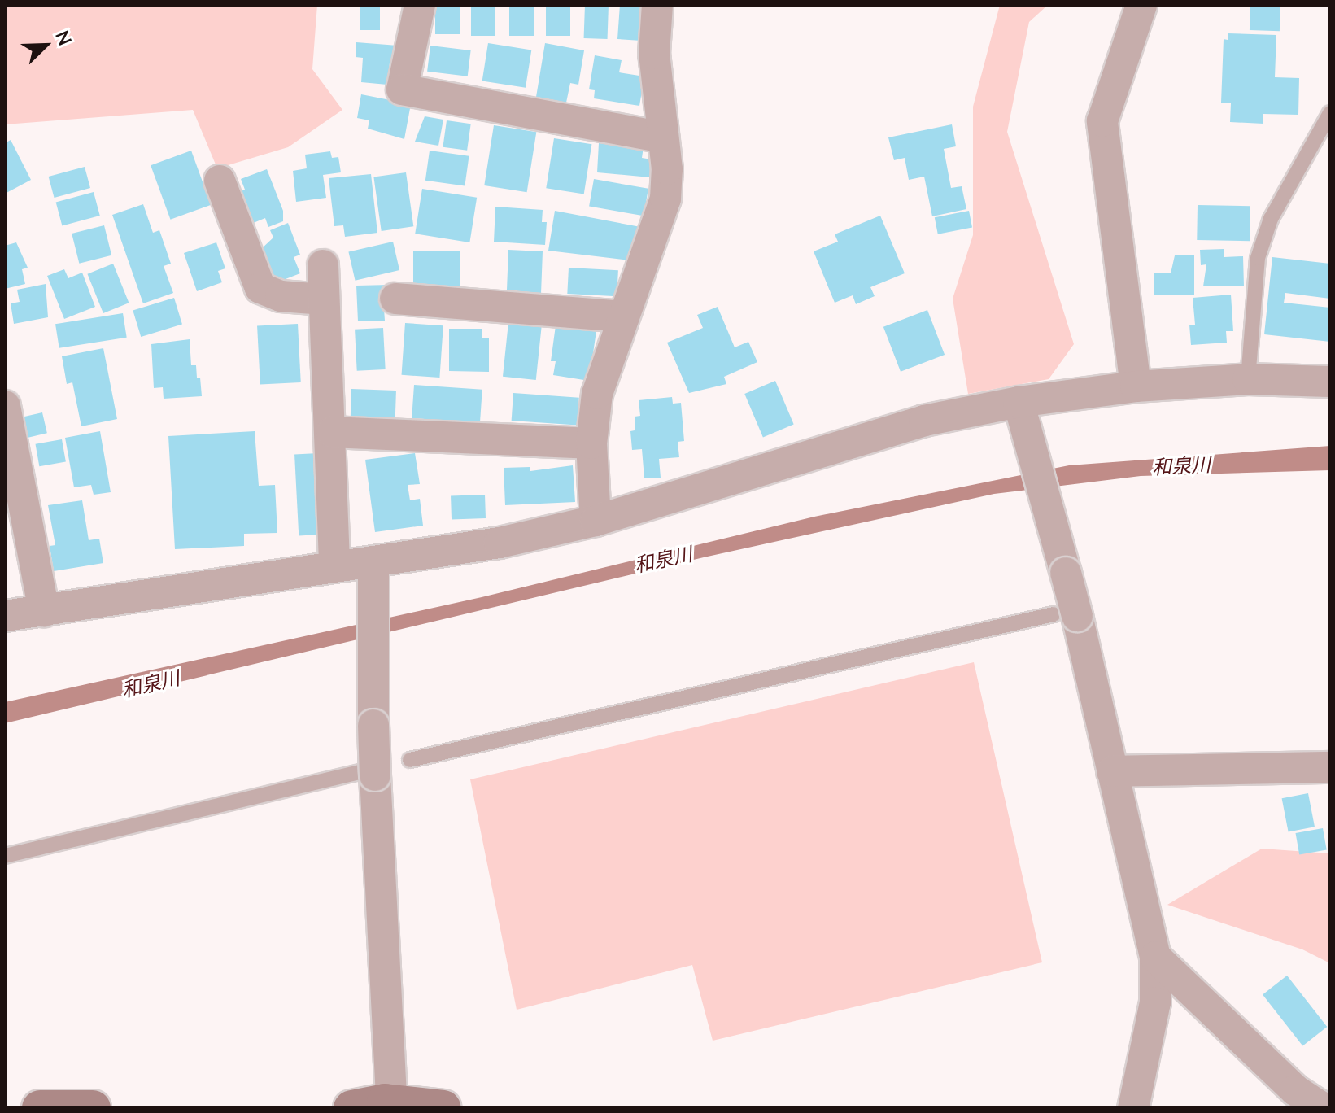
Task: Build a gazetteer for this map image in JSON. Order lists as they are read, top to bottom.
{
  "water": ["和泉川"],
  "north": "top right"
}
